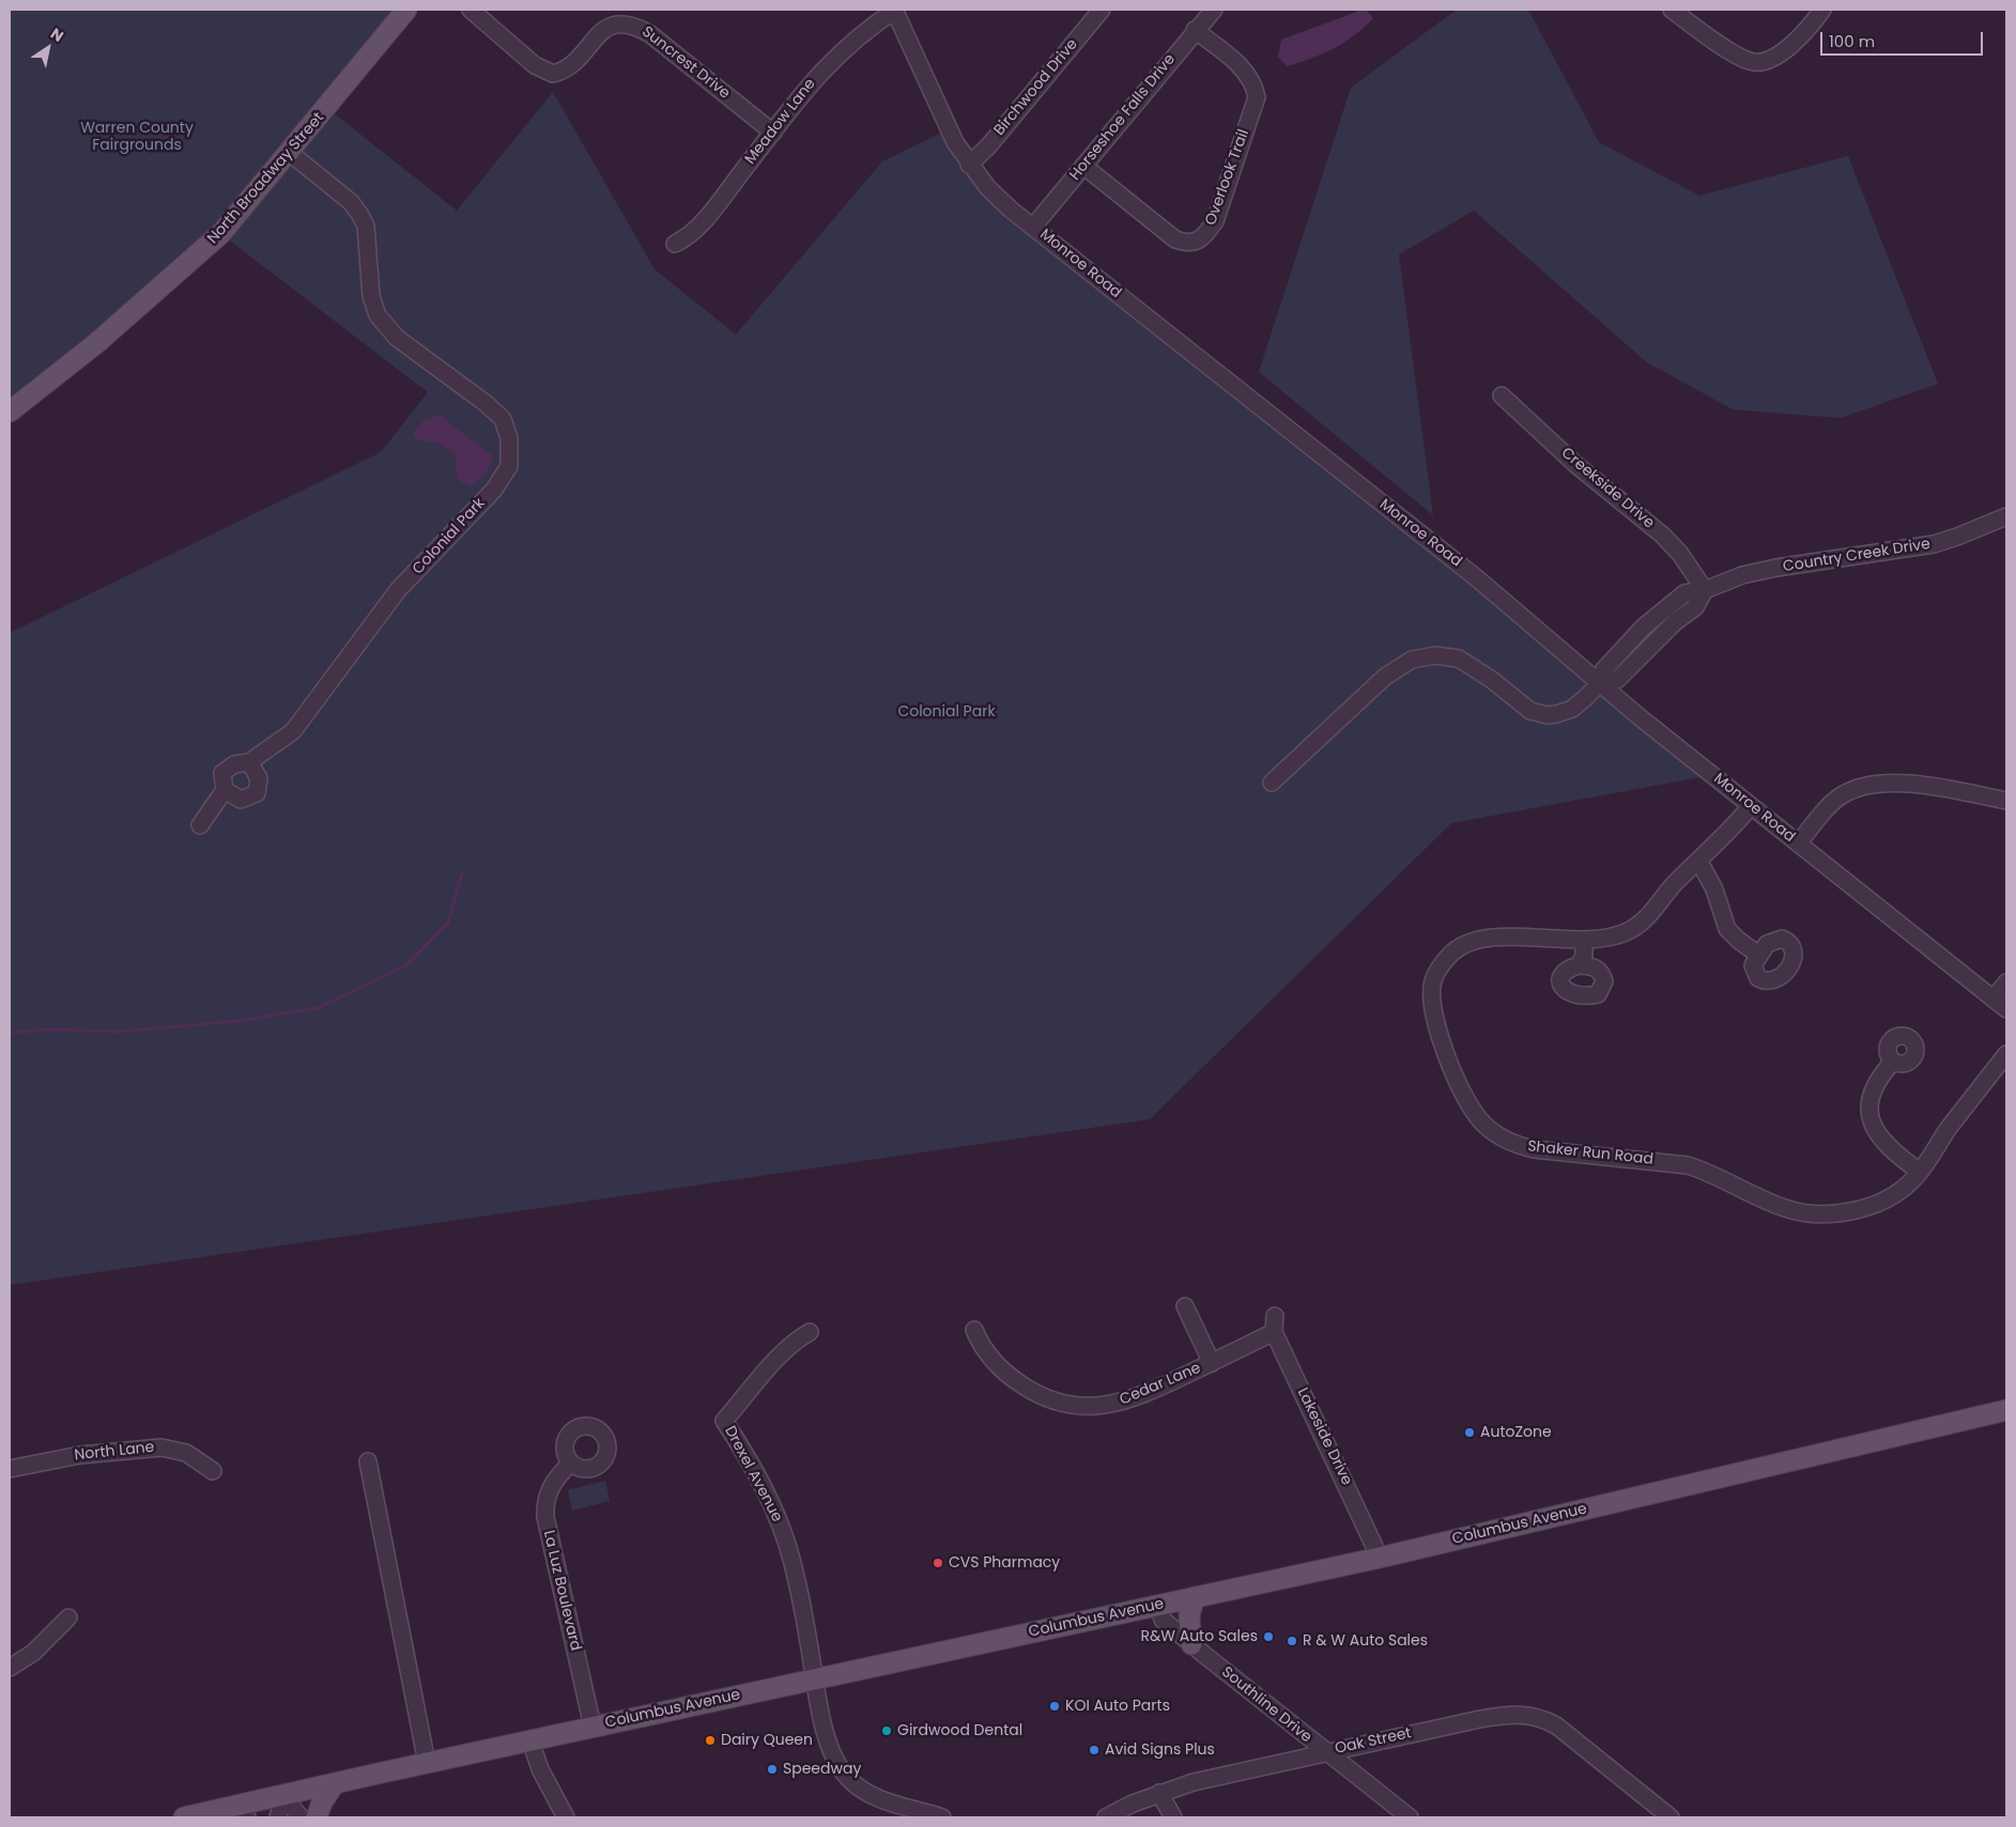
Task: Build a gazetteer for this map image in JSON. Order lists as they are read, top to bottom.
{
  "streets": {
    "main road": ["North Broadway Street", "Columbus Avenue"],
    "street": [
      "Suncrest Drive",
      "Birchwood Drive",
      "Horseshoe Falls Drive",
      "Meadow Lane",
      "Overlook Trail",
      "Monroe Road",
      "Creekside Drive",
      "Colonial Park",
      "Country Creek Drive",
      "Shaker Run Road",
      "Cedar Lane",
      "Lakeside Drive",
      "North Lane",
      "Drexel Avenue",
      "La Luz Boulevard",
      "Southline Drive",
      "Oak Street"
    ]
  },
  "crossings": [
    ["Suncrest Drive", "Meadow Lane"],
    ["Birchwood Drive", "Monroe Road"],
    ["Horseshoe Falls Drive", "Overlook Trail"],
    ["Horseshoe Falls Drive", "Monroe Road"],
    ["Meadow Lane", "Monroe Road"],
    ["North Broadway Street", "Colonial Park"],
    ["Monroe Road", "Shaker Run Road"],
    ["Creekside Drive", "Country Creek Drive"],
    ["Cedar Lane", "Lakeside Drive"],
    ["Lakeside Drive", "Columbus Avenue"],
    ["Drexel Avenue", "Columbus Avenue"],
    ["Columbus Avenue", "La Luz Boulevard"],
    ["Columbus Avenue", "Southline Drive"],
    ["Southline Drive", "Oak Street"]
  ],
  "parks": ["Warren County Fairgrounds", "Colonial Park"],
  "places": [
    "AutoZone",
    "CVS Pharmacy",
    "R&W Auto Sales",
    "R & W Auto Sales",
    "KOI Auto Parts",
    "Girdwood Dental",
    "Dairy Queen",
    "Avid Signs Plus",
    "Speedway"
  ],
  "scale_bar": "100 m",
  "north": "top right"
}
